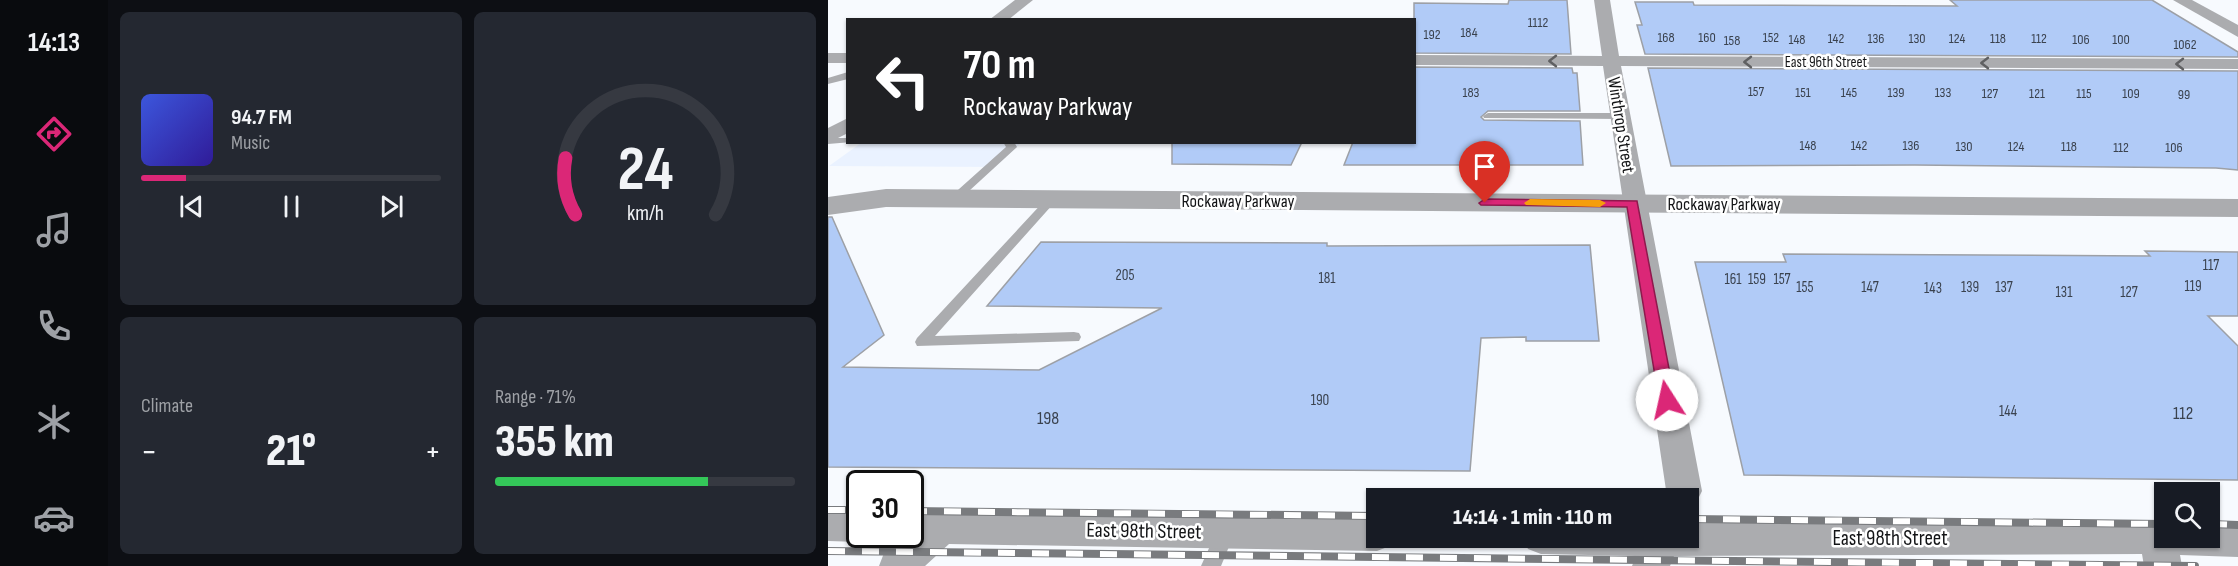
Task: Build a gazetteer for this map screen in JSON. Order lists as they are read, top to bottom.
{
  "streets": {
    "street": [
      "East 96th Street",
      "Winthrop Street",
      "Rockaway Parkway",
      "East 98th Street"
    ]
  },
  "crossings": [
    ["East 96th Street", "Winthrop Street"],
    ["Winthrop Street", "Rockaway Parkway"]
  ],
  "one_way": ["East 96th Street"],
  "house_numbers": [
    "1112",
    "184",
    "192",
    "168",
    "160",
    "152",
    "142",
    "136",
    "130",
    "124",
    "118",
    "112",
    "148",
    "106",
    "100",
    "158",
    "1062",
    "157",
    "183",
    "151",
    "145",
    "139",
    "133",
    "127",
    "121",
    "115",
    "109",
    "99",
    "148",
    "142",
    "136",
    "130",
    "124",
    "118",
    "112",
    "106",
    "117",
    "205",
    "181",
    "161",
    "159",
    "157",
    "119",
    "155",
    "147",
    "139",
    "137",
    "143",
    "131",
    "127",
    "190",
    "144",
    "112",
    "198"
  ],
  "page": {
    "tabs": "14:13",
    "turn": ["70 m", "Rockaway Parkway"],
    "song": ["94.7 FM", "Music"],
    "tile": [
      "Climate",
      ["Range · 71%", "355 km"]
    ],
    "heat": ["−", "21°", "+"],
    "limit": "30",
    "trip": "14:14 · 1 min · 110 m",
    "gauge": ["24", "km/h"]
  }
}
